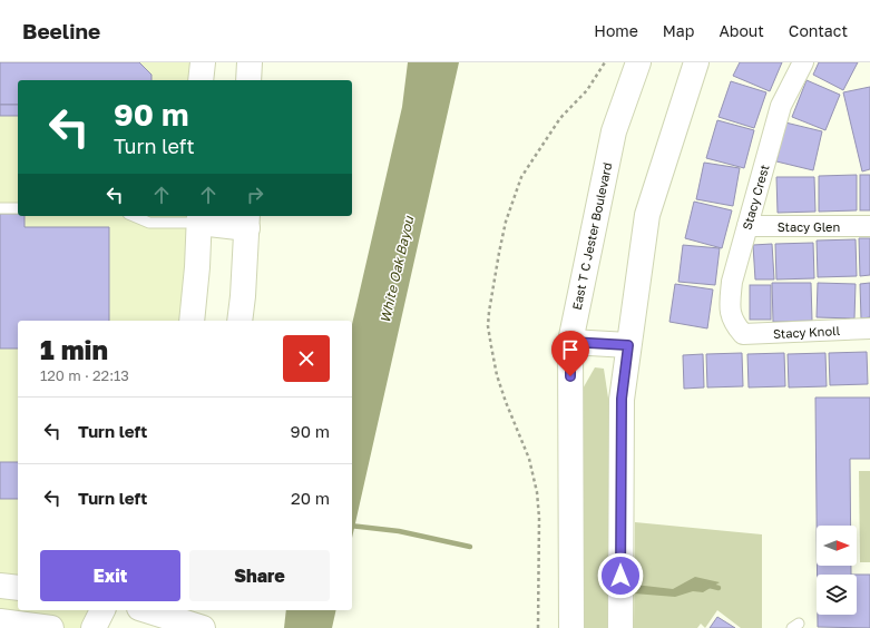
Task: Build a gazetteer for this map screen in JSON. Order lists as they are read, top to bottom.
{
  "streets": {
    "street": [
      "Stacy Crest",
      "Stacy Glen",
      "East T C Jester Boulevard",
      "Stacy Knoll"
    ]
  },
  "crossings": [
    ["Stacy Crest", "Stacy Glen"],
    ["Stacy Crest", "Stacy Knoll"]
  ],
  "water": ["White Oak Bayou"],
  "north": "right",
  "page": {
    "header": "Beeline",
    "nav": [
      "Home",
      "Map",
      "About",
      "Contact"
    ],
    "turn": ["90 m", "Turn left"],
    "heading": ["1 min", "120 m · 22:13"],
    "list": [
      {
        "name": "Turn left",
        "value": "90 m"
      },
      {
        "name": "Turn left",
        "value": "20 m"
      }
    ],
    "buttons": ["Exit", "Share"]
  }
}
